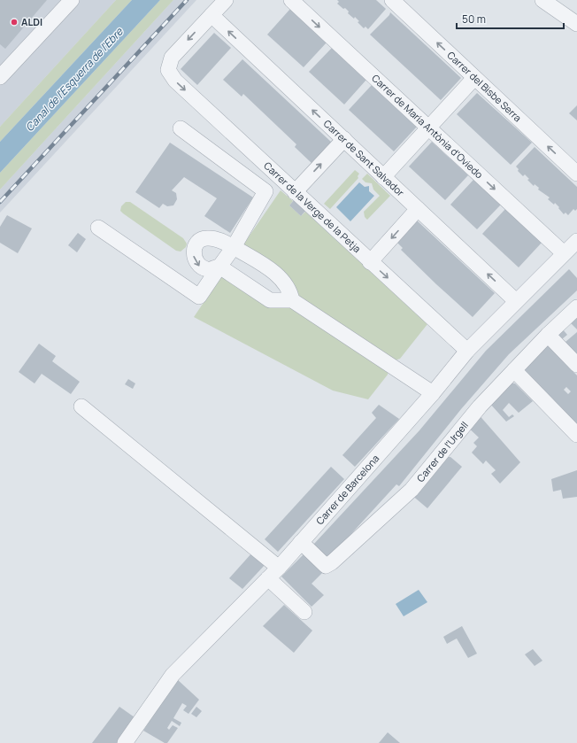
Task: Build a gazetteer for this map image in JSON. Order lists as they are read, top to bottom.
{
  "streets": {
    "street": [
      "Carrer del Bisbe Serra",
      "Carrer de Maria Antònia d'Oviedo",
      "Carrer de Sant Salvador",
      "Carrer de la Verge de la Petja",
      "Carrer de l'Urgell",
      "Carrer de Barcelona"
    ]
  },
  "crossings": [
    ["Carrer de Maria Antònia d'Oviedo", "Carrer de Barcelona"],
    ["Carrer de Sant Salvador", "Carrer de la Verge de la Petja"],
    ["Carrer de Sant Salvador", "Carrer de Barcelona"],
    ["Carrer de la Verge de la Petja", "Carrer de Barcelona"],
    ["Carrer de l'Urgell", "Carrer de Barcelona"]
  ],
  "one_way": ["Carrer del Bisbe Serra", "Carrer de Maria Antònia d'Oviedo", "Carrer de Sant Salvador"],
  "water": ["Canal de l'Esquerra de l'Ebre"],
  "places": ["ALDI"],
  "scale_bar": "50 m"
}
